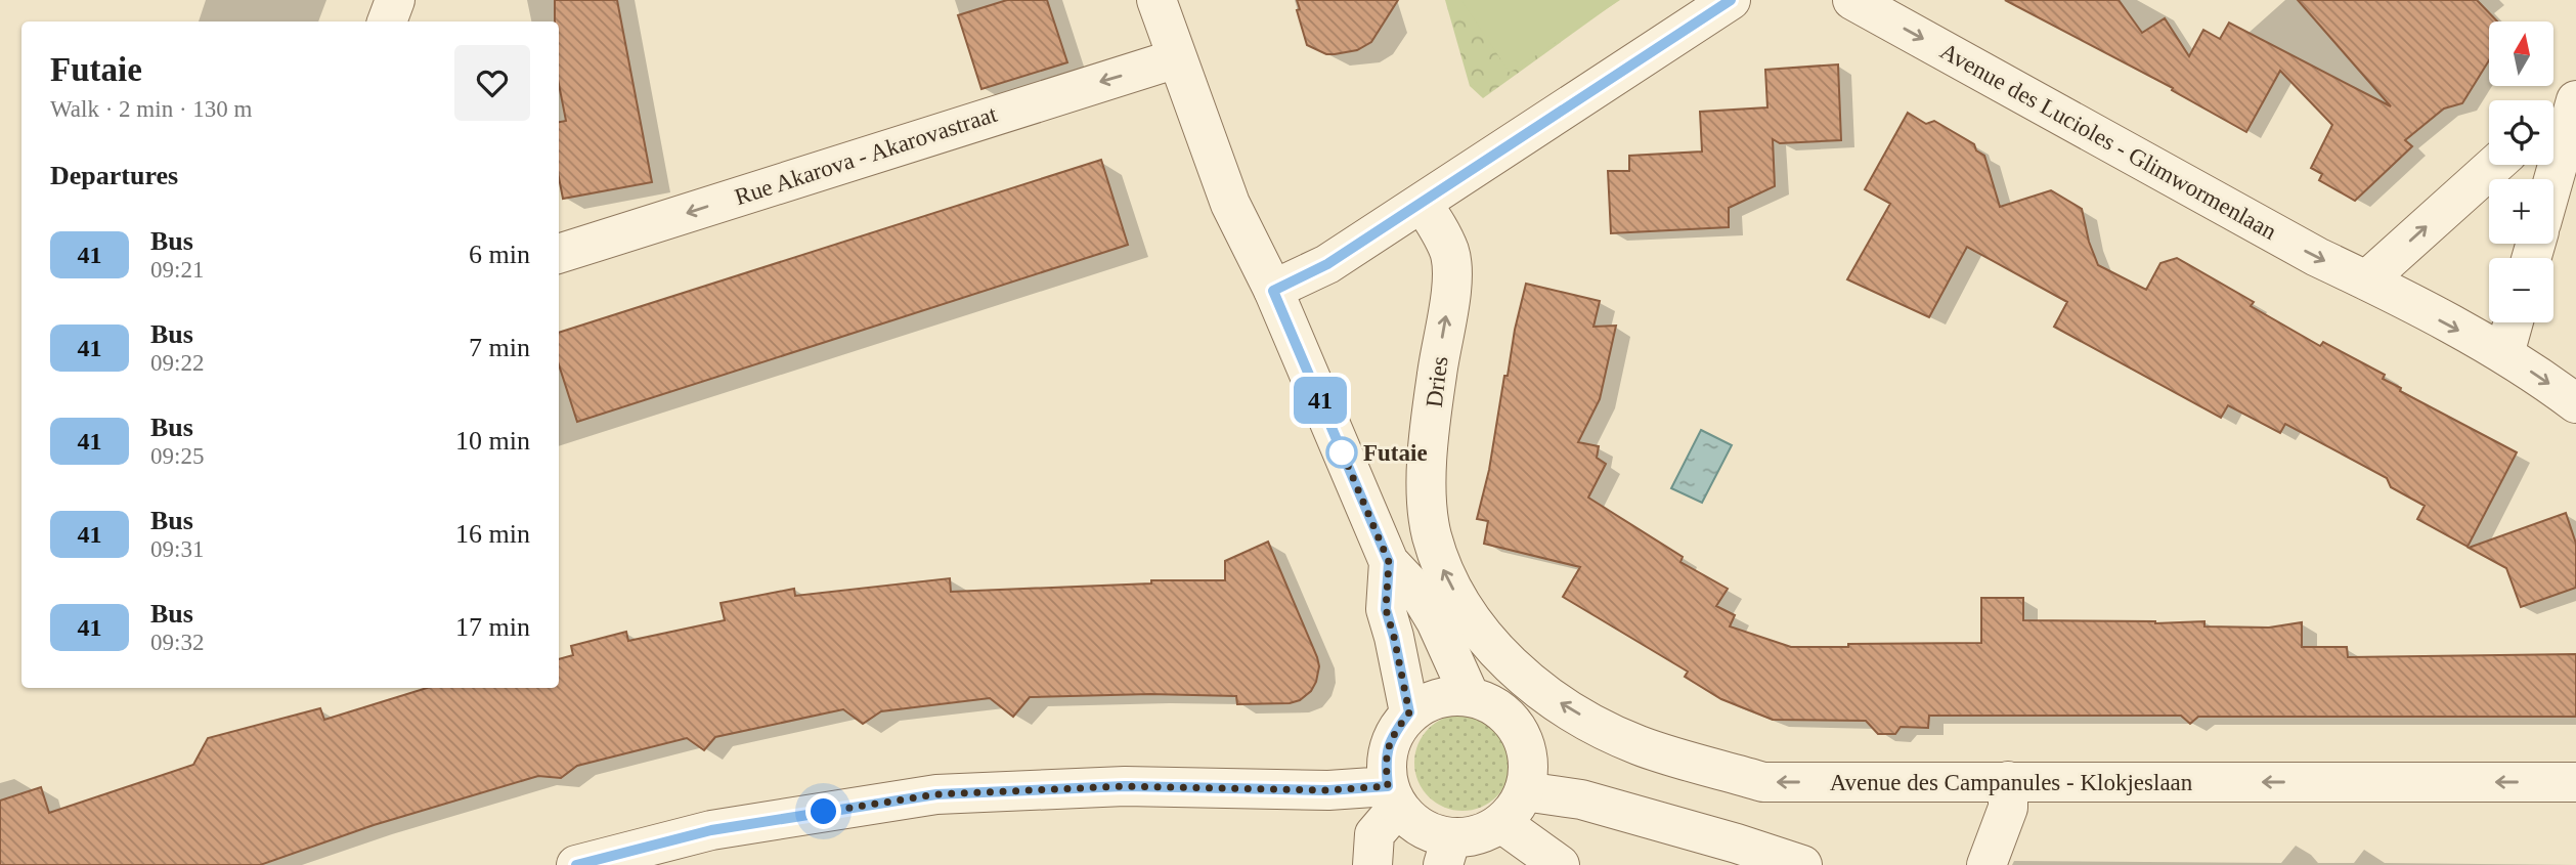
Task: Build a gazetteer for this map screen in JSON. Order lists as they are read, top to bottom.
{
  "streets": {
    "street": [
      "Avenue des Lucioles - Glimwormenlaan",
      "Rue Akarova - Akarovastraat",
      "Dries",
      "Avenue des Campanules - Klokjeslaan"
    ]
  },
  "crossings": [
    ["Dries", "Avenue des Campanules - Klokjeslaan"]
  ],
  "one_way": ["Avenue des Lucioles - Glimwormenlaan", "Rue Akarova - Akarovastraat"],
  "places": ["Futaie"],
  "lines": ["bus line 41"],
  "north": "top",
  "page": {
    "on_map": "41",
    "map_buttons": ["+", "−"],
    "heading": [
      ["Futaie", "Walk · 2 min · 130 m"],
      "Departures"
    ],
    "list": [
      {
        "mark": "41",
        "name": "Bus",
        "note": "09:21",
        "value": "6 min"
      },
      {
        "mark": "41",
        "name": "Bus",
        "note": "09:22",
        "value": "7 min"
      },
      {
        "mark": "41",
        "name": "Bus",
        "note": "09:25",
        "value": "10 min"
      },
      {
        "mark": "41",
        "name": "Bus",
        "note": "09:31",
        "value": "16 min"
      },
      {
        "mark": "41",
        "name": "Bus",
        "note": "09:32",
        "value": "17 min"
      }
    ]
  }
}
